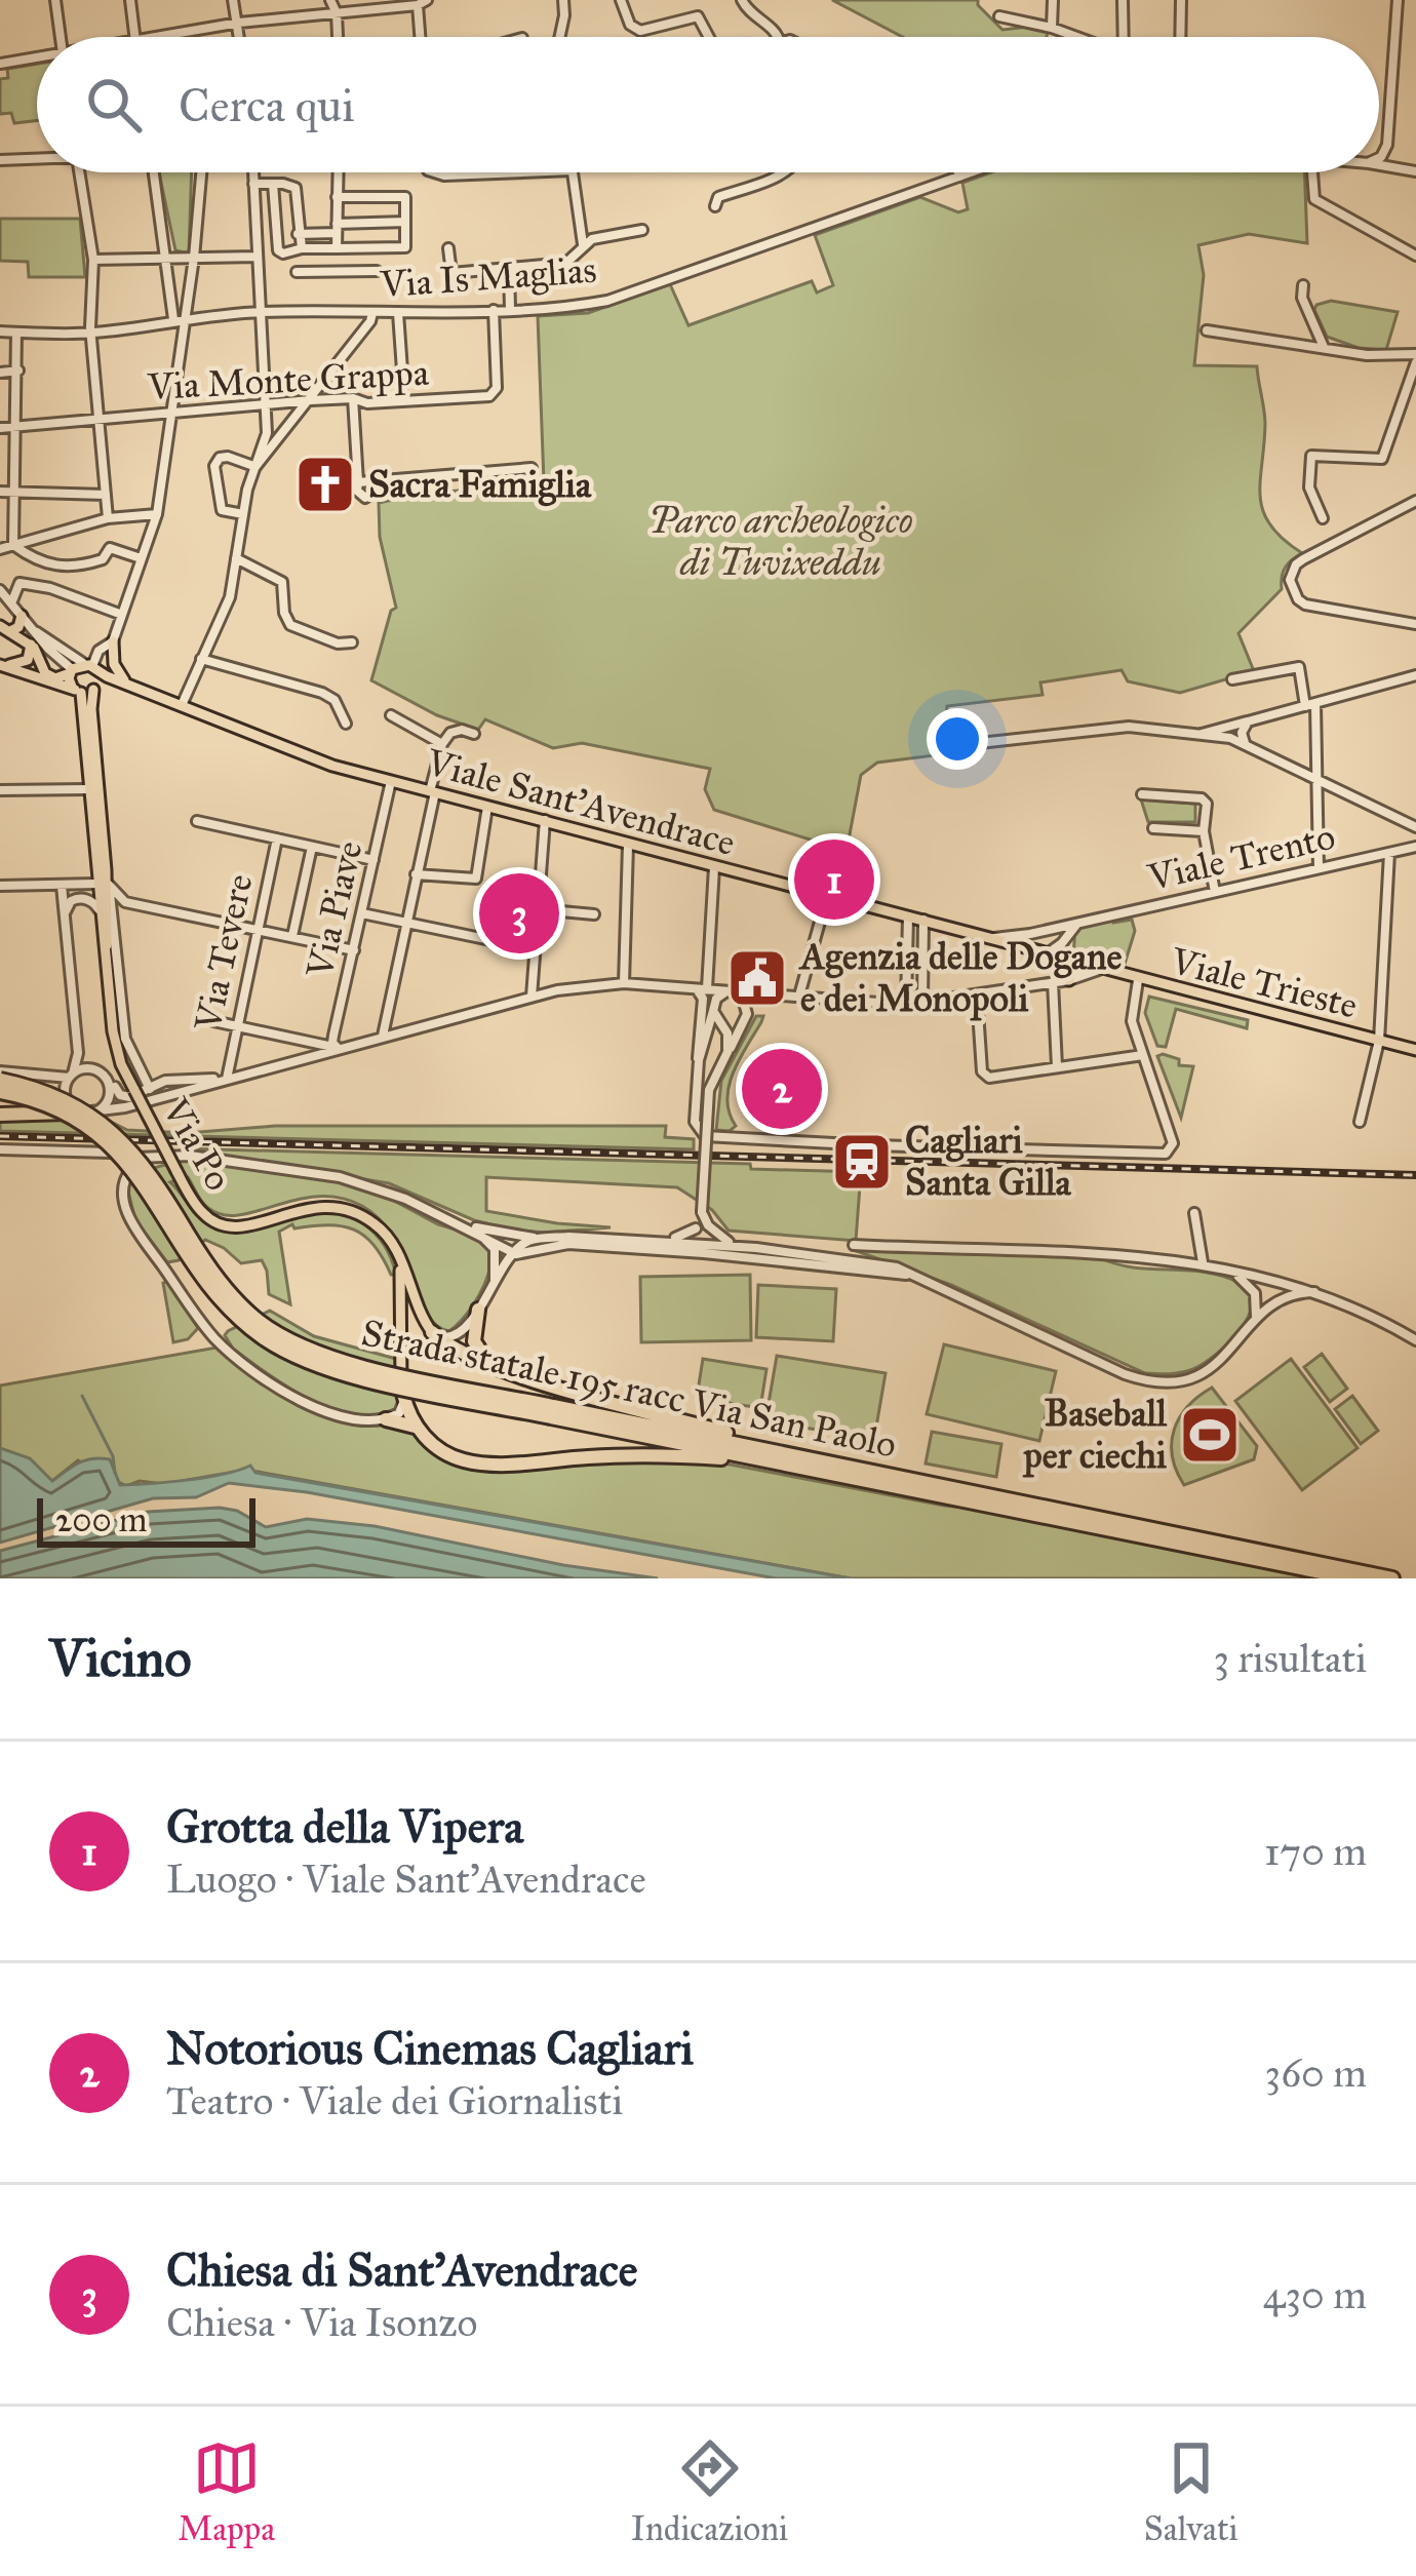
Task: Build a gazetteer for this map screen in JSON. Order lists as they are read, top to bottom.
{
  "streets": {
    "highway": ["Strada statale 195 racc Via San Paolo"],
    "main road": ["Viale Sant'Avendrace", "Viale Trieste", "Via Po"],
    "street": [
      "Via Is Maglias",
      "Via Monte Grappa",
      "Viale Trento",
      "Via Piave",
      "Via Tevere"
    ]
  },
  "crossings": [
    ["Via Is Maglias", "Via Monte Grappa"],
    ["Viale Sant'Avendrace", "Viale Trento"],
    ["Viale Sant'Avendrace", "Via Piave"],
    ["Viale Sant'Avendrace", "Viale Trieste"],
    ["Viale Sant'Avendrace", "Via Po"]
  ],
  "parks": ["Parco archeologico di Tuvixeddu"],
  "places": {
    "church": ["Sacra Famiglia"],
    "public building": ["Agenzia delle Dogane e dei Monopoli"],
    "station": ["Cagliari Santa Gilla"],
    "sports": ["Baseball per ciechi"]
  },
  "scale_bar": "200 m",
  "page": {
    "search": "Cerca qui",
    "pins": ["1", "3", "2"],
    "scale": "200 m",
    "heading": ["Vicino", "3 risultati"],
    "list": [
      {
        "mark": "1",
        "name": "Grotta della Vipera",
        "note": "Luogo · Viale Sant'Avendrace",
        "value": "170 m"
      },
      {
        "mark": "2",
        "name": "Notorious Cinemas Cagliari",
        "note": "Teatro · Viale dei Giornalisti",
        "value": "360 m"
      },
      {
        "mark": "3",
        "name": "Chiesa di Sant'Avendrace",
        "note": "Chiesa · Via Isonzo",
        "value": "430 m"
      }
    ],
    "nav": ["Mappa", "Indicazioni", "Salvati"]
  }
}
